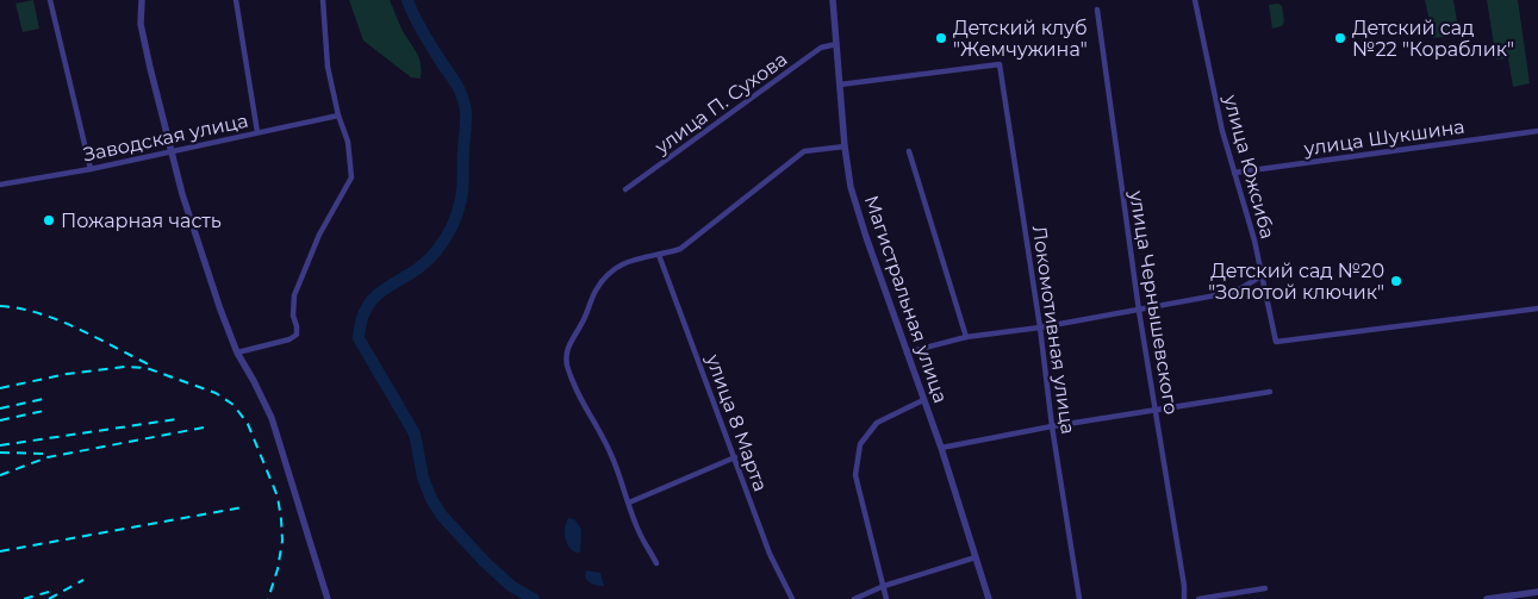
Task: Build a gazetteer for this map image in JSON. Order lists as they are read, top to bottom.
{
  "streets": {
    "street": [
      "улица П. Сухова",
      "Заводская улица",
      "улица Шукшина",
      "улица Южсиба",
      "Магистральная улица",
      "улица Чернышевского",
      "Локомотивная улица",
      "улица 8 Марта"
    ]
  },
  "crossings": [
    ["улица П. Сухова", "Магистральная улица"],
    ["улица Шукшина", "улица Южсиба"],
    ["Магистральная улица", "Локомотивная улица"]
  ],
  "places": [
    "Детский клуб \"Жемчужина\"",
    "Детский сад №22 \"Кораблик\"",
    "Пожарная часть",
    "Детский сад №20 \"Золотой ключик\""
  ]
}
